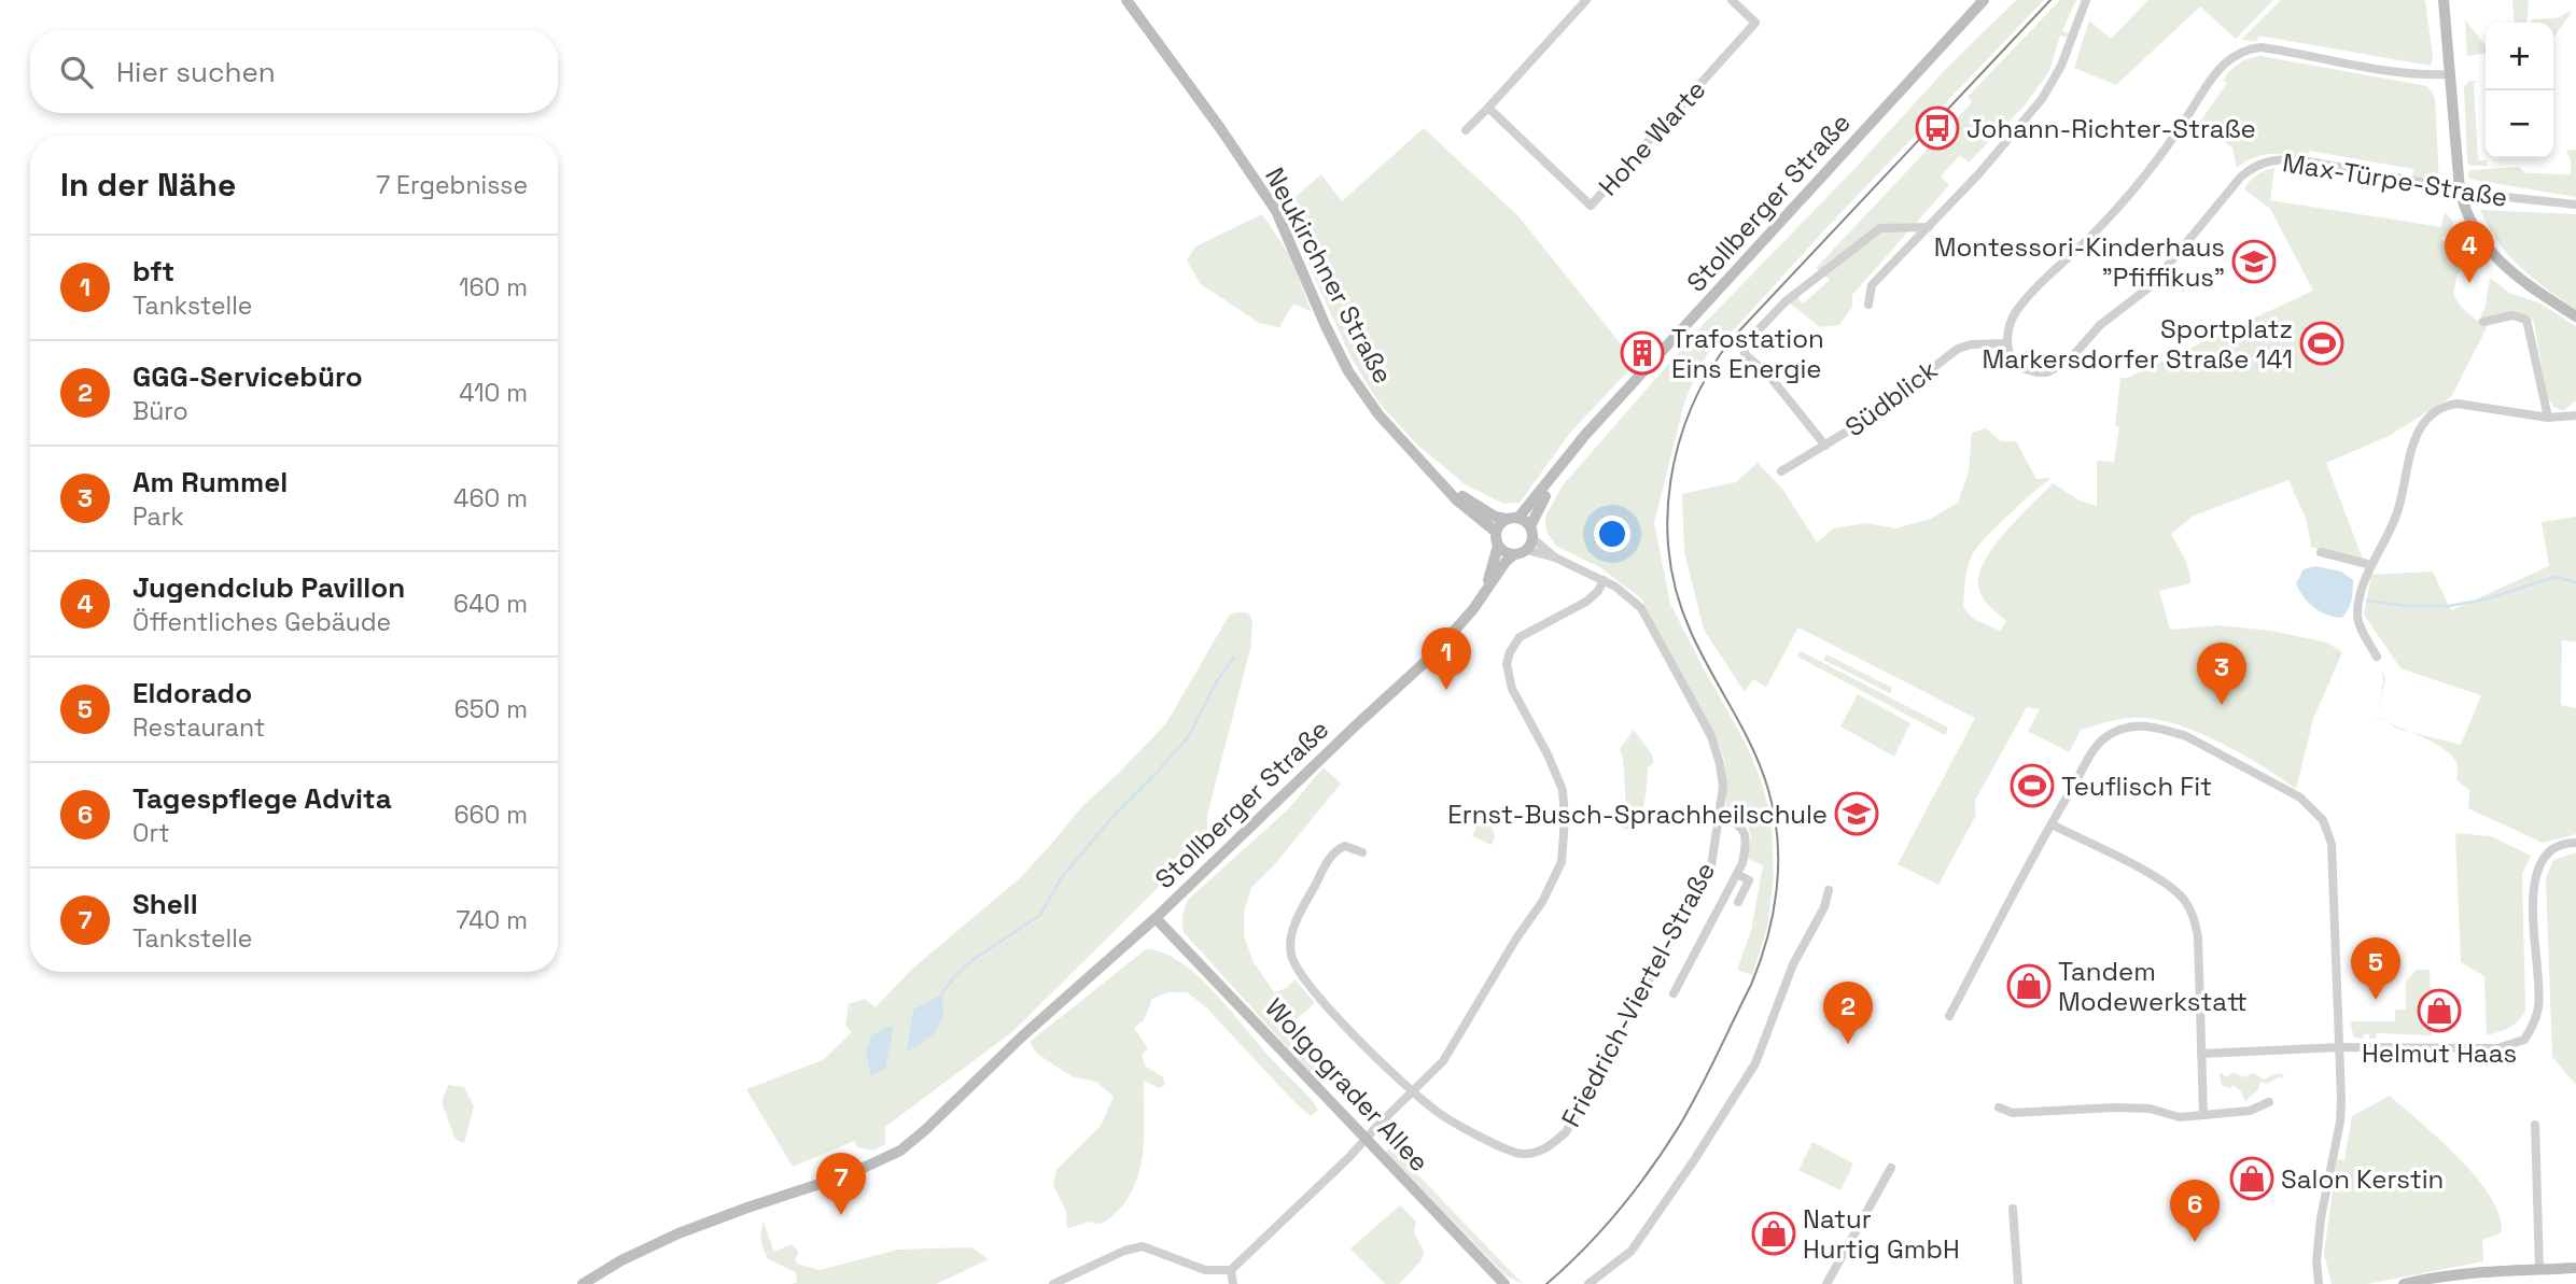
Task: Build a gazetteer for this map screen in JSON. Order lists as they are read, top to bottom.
{
  "streets": {
    "main road": ["Stollberger Straße", "Neukirchner Straße", "Wolgograder Allee"],
    "street": [
      "Hohe Warte",
      "Max-Türpe-Straße",
      "Südblick",
      "Friedrich-Viertel-Straße"
    ]
  },
  "crossings": [
    ["Max-Türpe-Straße", "Südblick"],
    ["Stollberger Straße", "Neukirchner Straße"],
    ["Stollberger Straße", "Friedrich-Viertel-Straße"],
    ["Stollberger Straße", "Wolgograder Allee"],
    ["Neukirchner Straße", "Friedrich-Viertel-Straße"]
  ],
  "places": {
    "bus stop": ["Johann-Richter-Straße"],
    "school or university": ["Montessori-Kinderhaus \"Pfiffikus\"", "Ernst-Busch-Sprachheilschule"],
    "sports": ["Sportplatz Markersdorfer Straße 141", "Teuflisch Fit"],
    "building": ["Trafostation Eins Energie"],
    "shop": [
      "Tandem Modewerkstatt",
      "Helmut Haas",
      "Salon Kerstin",
      "Natur Hurtig GmbH"
    ]
  },
  "page": {
    "map_buttons": ["+", "−"],
    "search": "Hier suchen",
    "heading": ["In der Nähe", "7 Ergebnisse"],
    "pins": [
      "4",
      "1",
      "3",
      "5",
      "2",
      "7",
      "6"
    ],
    "list": [
      {
        "mark": "1",
        "name": "bft",
        "note": "Tankstelle",
        "value": "160 m"
      },
      {
        "mark": "2",
        "name": "GGG-Servicebüro",
        "note": "Büro",
        "value": "410 m"
      },
      {
        "mark": "3",
        "name": "Am Rummel",
        "note": "Park",
        "value": "460 m"
      },
      {
        "mark": "4",
        "name": "Jugendclub Pavillon",
        "note": "Öffentliches Gebäude",
        "value": "640 m"
      },
      {
        "mark": "5",
        "name": "Eldorado",
        "note": "Restaurant",
        "value": "650 m"
      },
      {
        "mark": "6",
        "name": "Tagespflege Advita",
        "note": "Ort",
        "value": "660 m"
      },
      {
        "mark": "7",
        "name": "Shell",
        "note": "Tankstelle",
        "value": "740 m"
      }
    ]
  }
}
